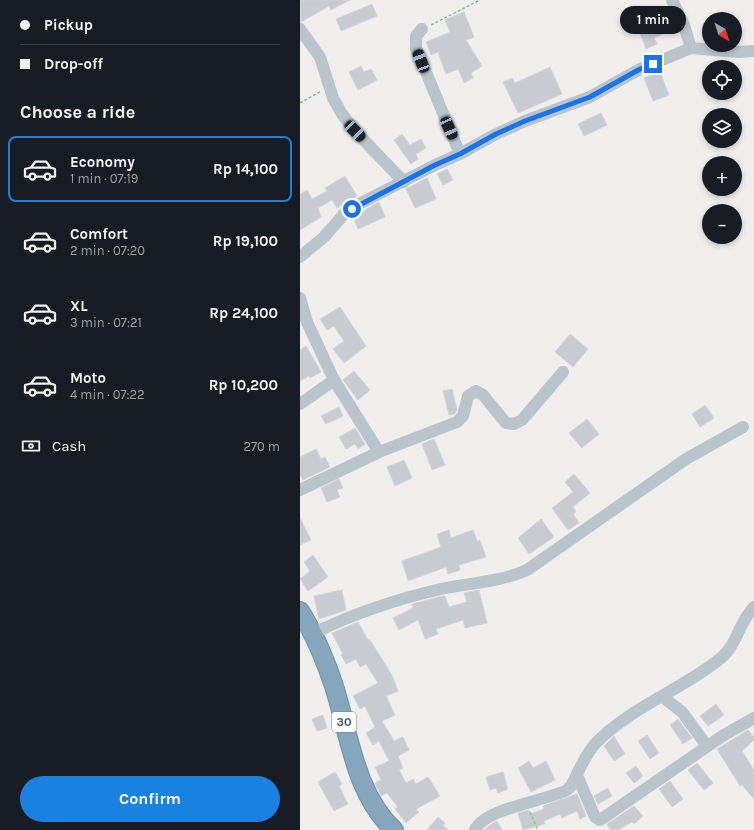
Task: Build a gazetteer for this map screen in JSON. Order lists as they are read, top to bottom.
{
  "streets": {
    "highway": ["30"]
  },
  "north": "bottom right",
  "page": {
    "banner": ["Pickup", "Drop-off"],
    "bubble": "1 min",
    "map_buttons": ["+", "−"],
    "heading": "Choose a ride",
    "list": [
      {
        "name": "Economy",
        "note": "1 min · 07:19",
        "value": "Rp 14,100"
      },
      {
        "name": "Comfort",
        "note": "2 min · 07:20",
        "value": "Rp 19,100"
      },
      {
        "name": "XL",
        "note": "3 min · 07:21",
        "value": "Rp 24,100"
      },
      {
        "name": "Moto",
        "note": "4 min · 07:22",
        "value": "Rp 10,200"
      }
    ],
    "pay": ["Cash", "270 m"],
    "buttons": "Confirm"
  }
}
